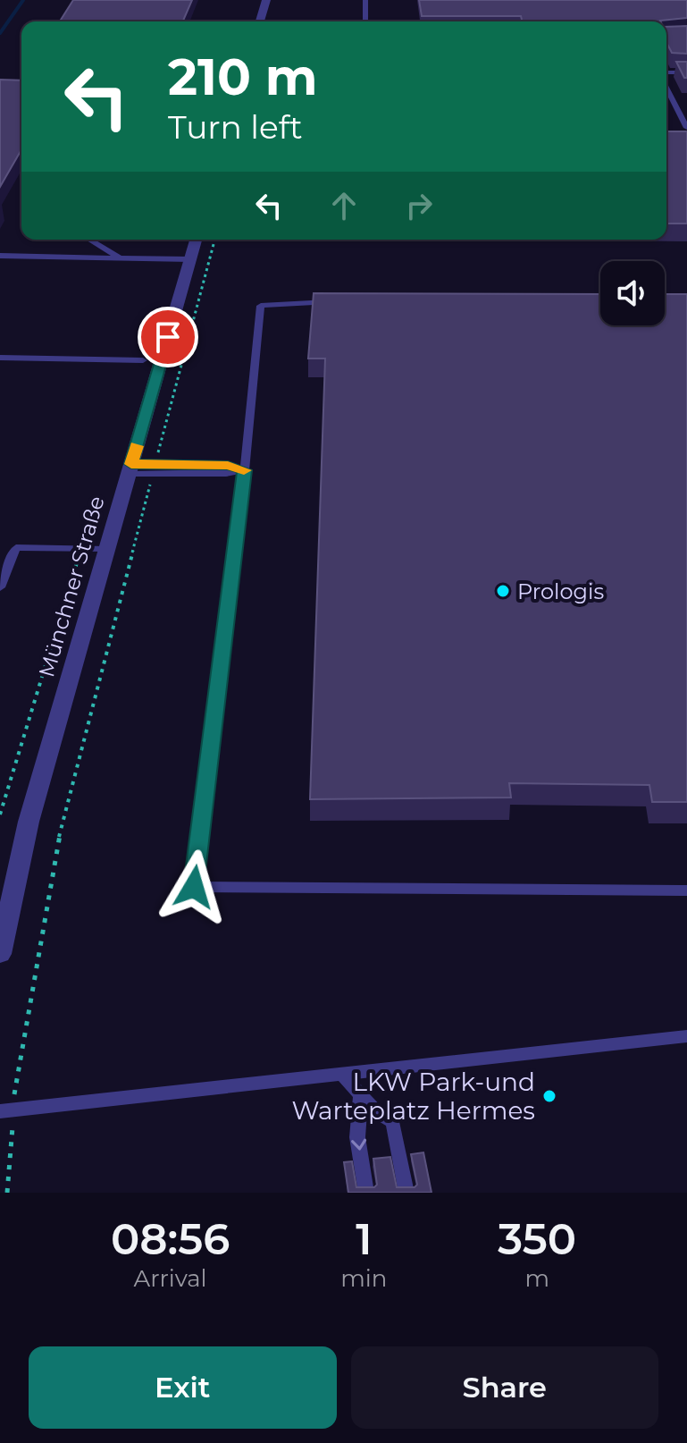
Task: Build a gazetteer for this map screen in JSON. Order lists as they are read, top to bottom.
{
  "streets": {
    "street": ["Münchner Straße"]
  },
  "places": ["Prologis", "LKW Park-und Warteplatz Hermes"],
  "page": {
    "turn": ["210 m", "Turn left"],
    "eta": [
      "08:56",
      "Arrival",
      "1",
      "min",
      "350",
      "m"
    ],
    "buttons": ["Exit", "Share"]
  }
}
